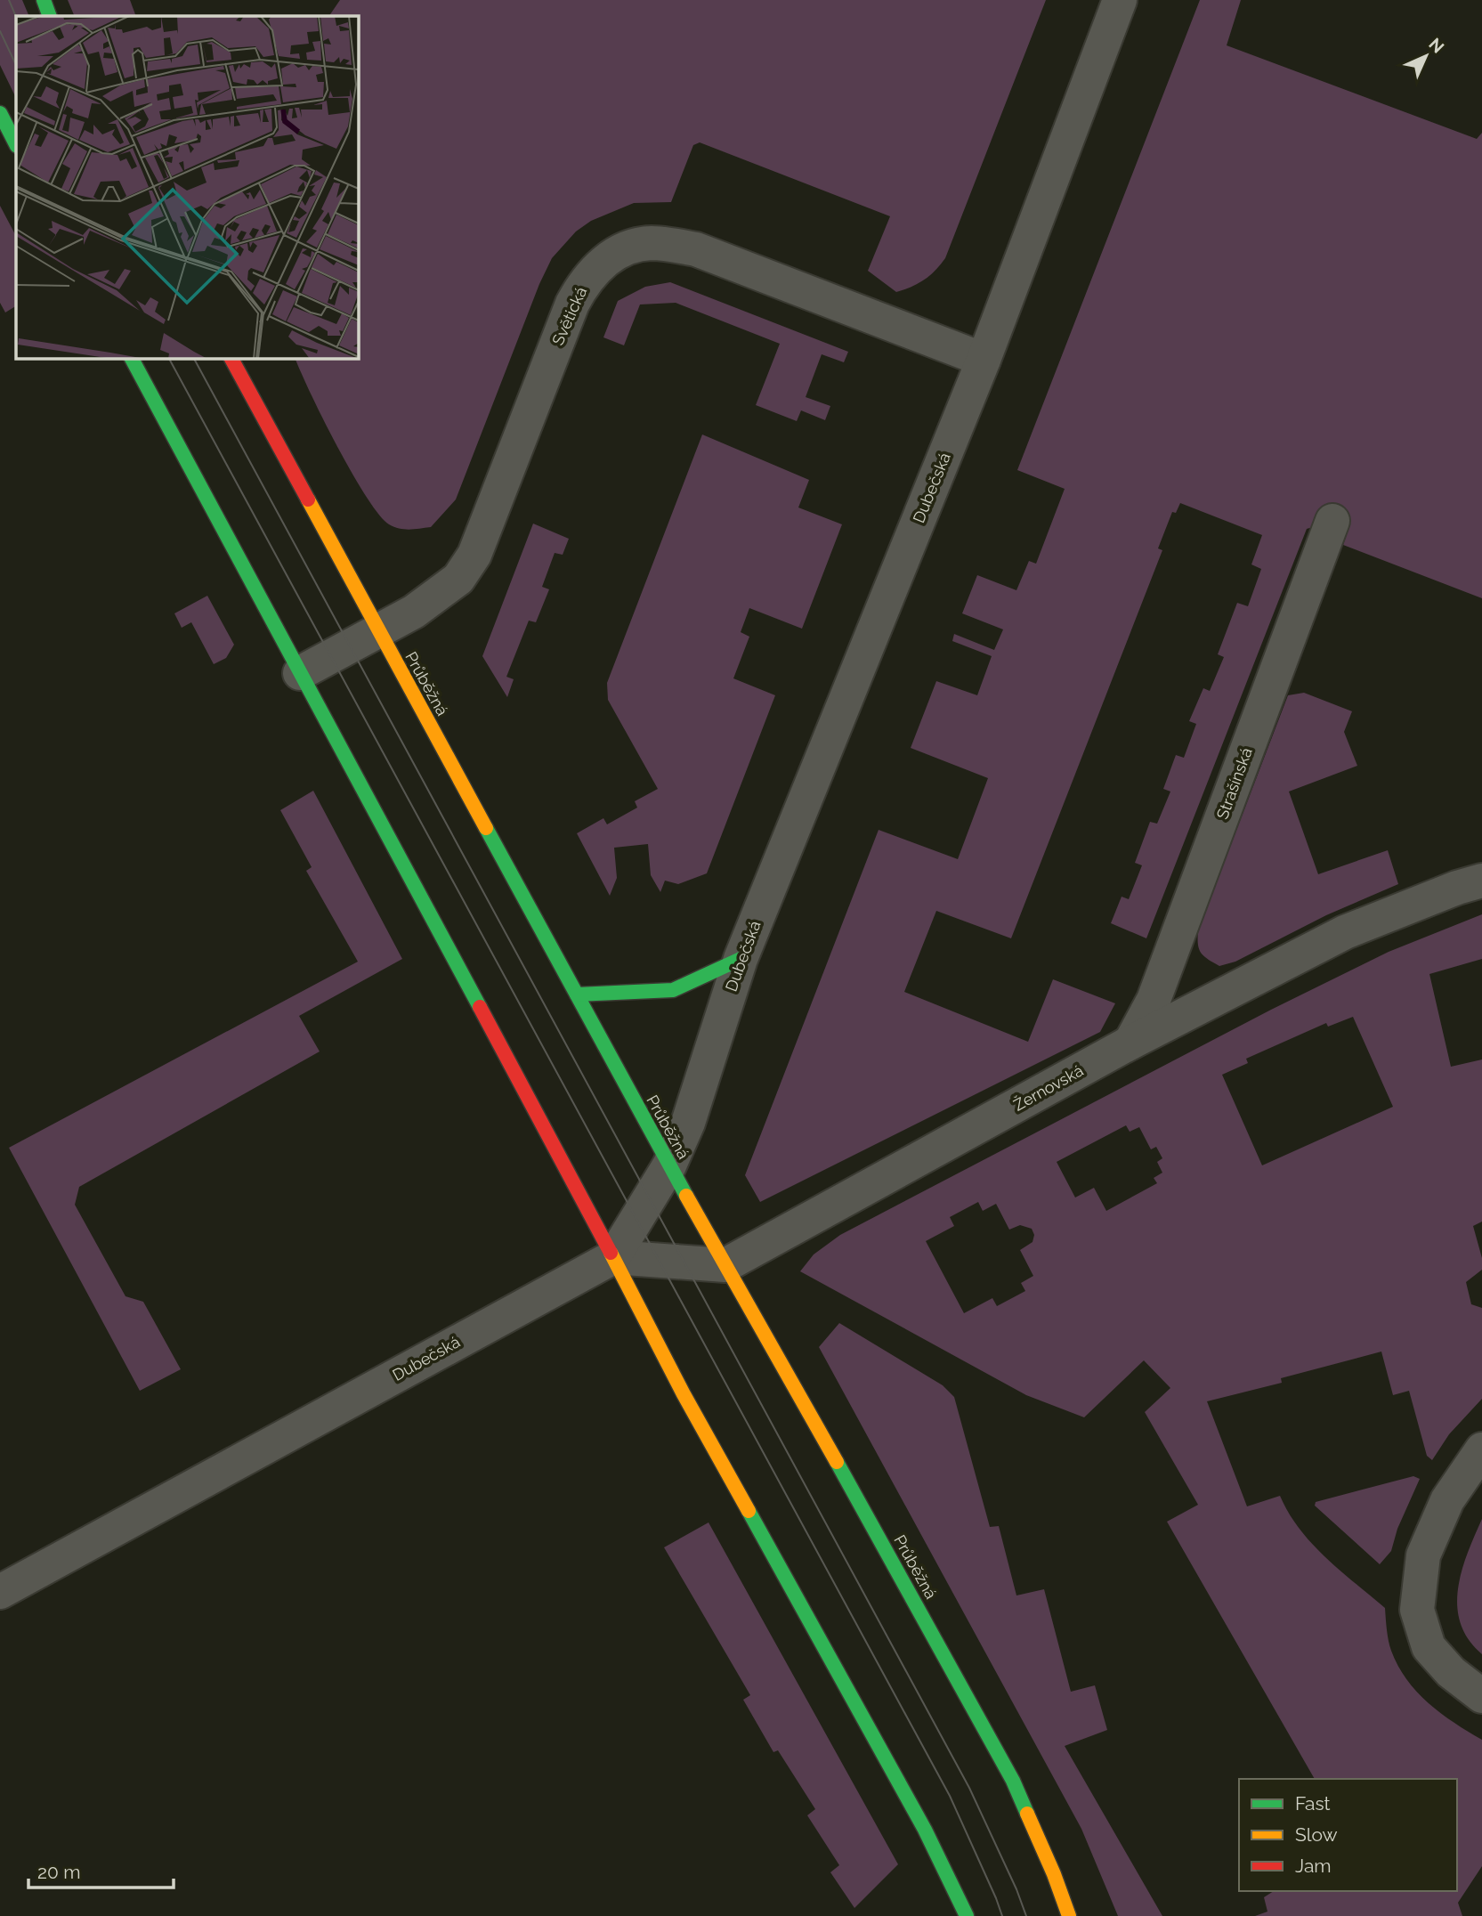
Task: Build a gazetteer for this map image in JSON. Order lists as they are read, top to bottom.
{
  "streets": {
    "main road": ["Průběžná"],
    "street": [
      "Světická",
      "Dubečská",
      "Strašínská",
      "Žernovská"
    ]
  },
  "crossings": [
    ["Světická", "Dubečská"],
    ["Světická", "Průběžná"],
    ["Dubečská", "Průběžná"],
    ["Průběžná", "Žernovská"],
    ["Strašínská", "Žernovská"]
  ],
  "legend": ["Fast", "Slow", "Jam"],
  "scale_bar": "20 m",
  "north": "top right"
}
